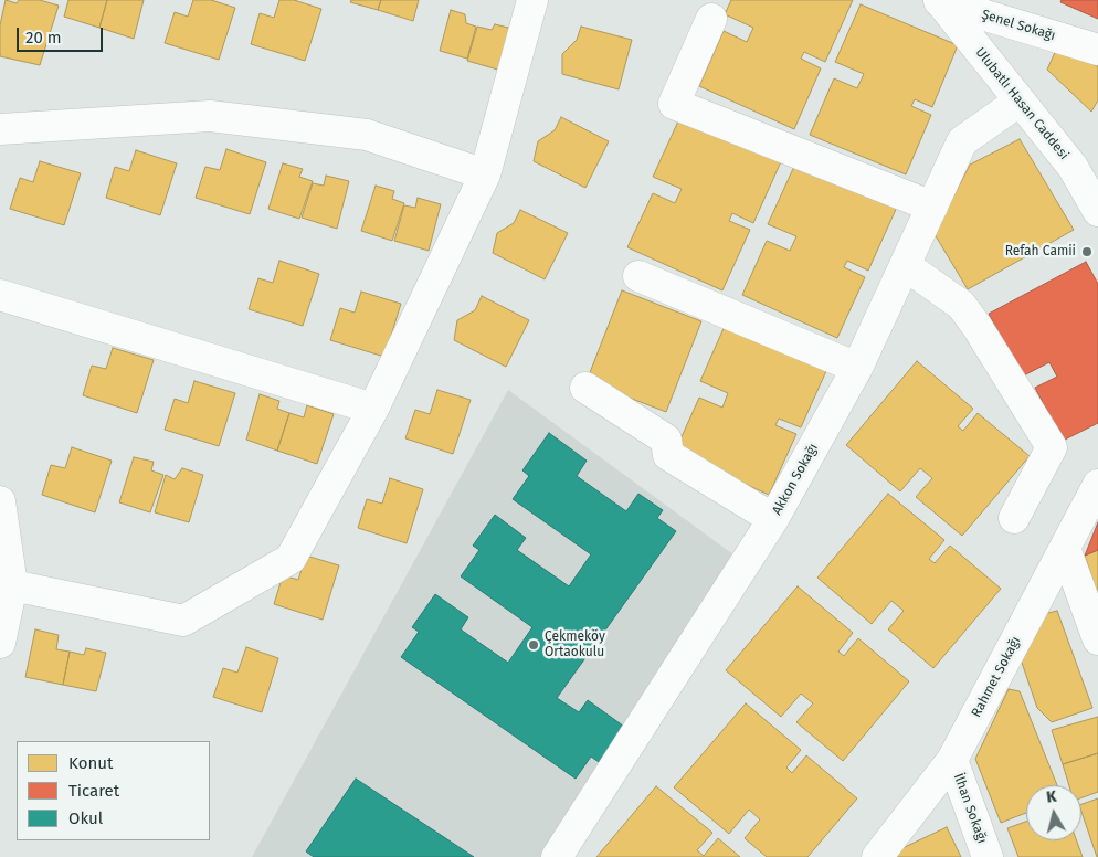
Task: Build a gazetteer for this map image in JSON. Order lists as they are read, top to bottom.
{
  "streets": {
    "street": [
      "Şenel Sokağı",
      "Ulubatlı Hasan Caddesi",
      "Akkon Sokağı",
      "Rahmet Sokağı",
      "İlhan Sokağı"
    ]
  },
  "crossings": [
    ["Şenel Sokağı", "Ulubatlı Hasan Caddesi"],
    ["Ulubatlı Hasan Caddesi", "Akkon Sokağı"],
    ["Rahmet Sokağı", "İlhan Sokağı"]
  ],
  "places": ["Refah Camii", "Çekmeköy Ortaokulu"],
  "legend": ["Konut", "Ticaret", "Okul"],
  "scale_bar": "20 m",
  "north": "top"
}
